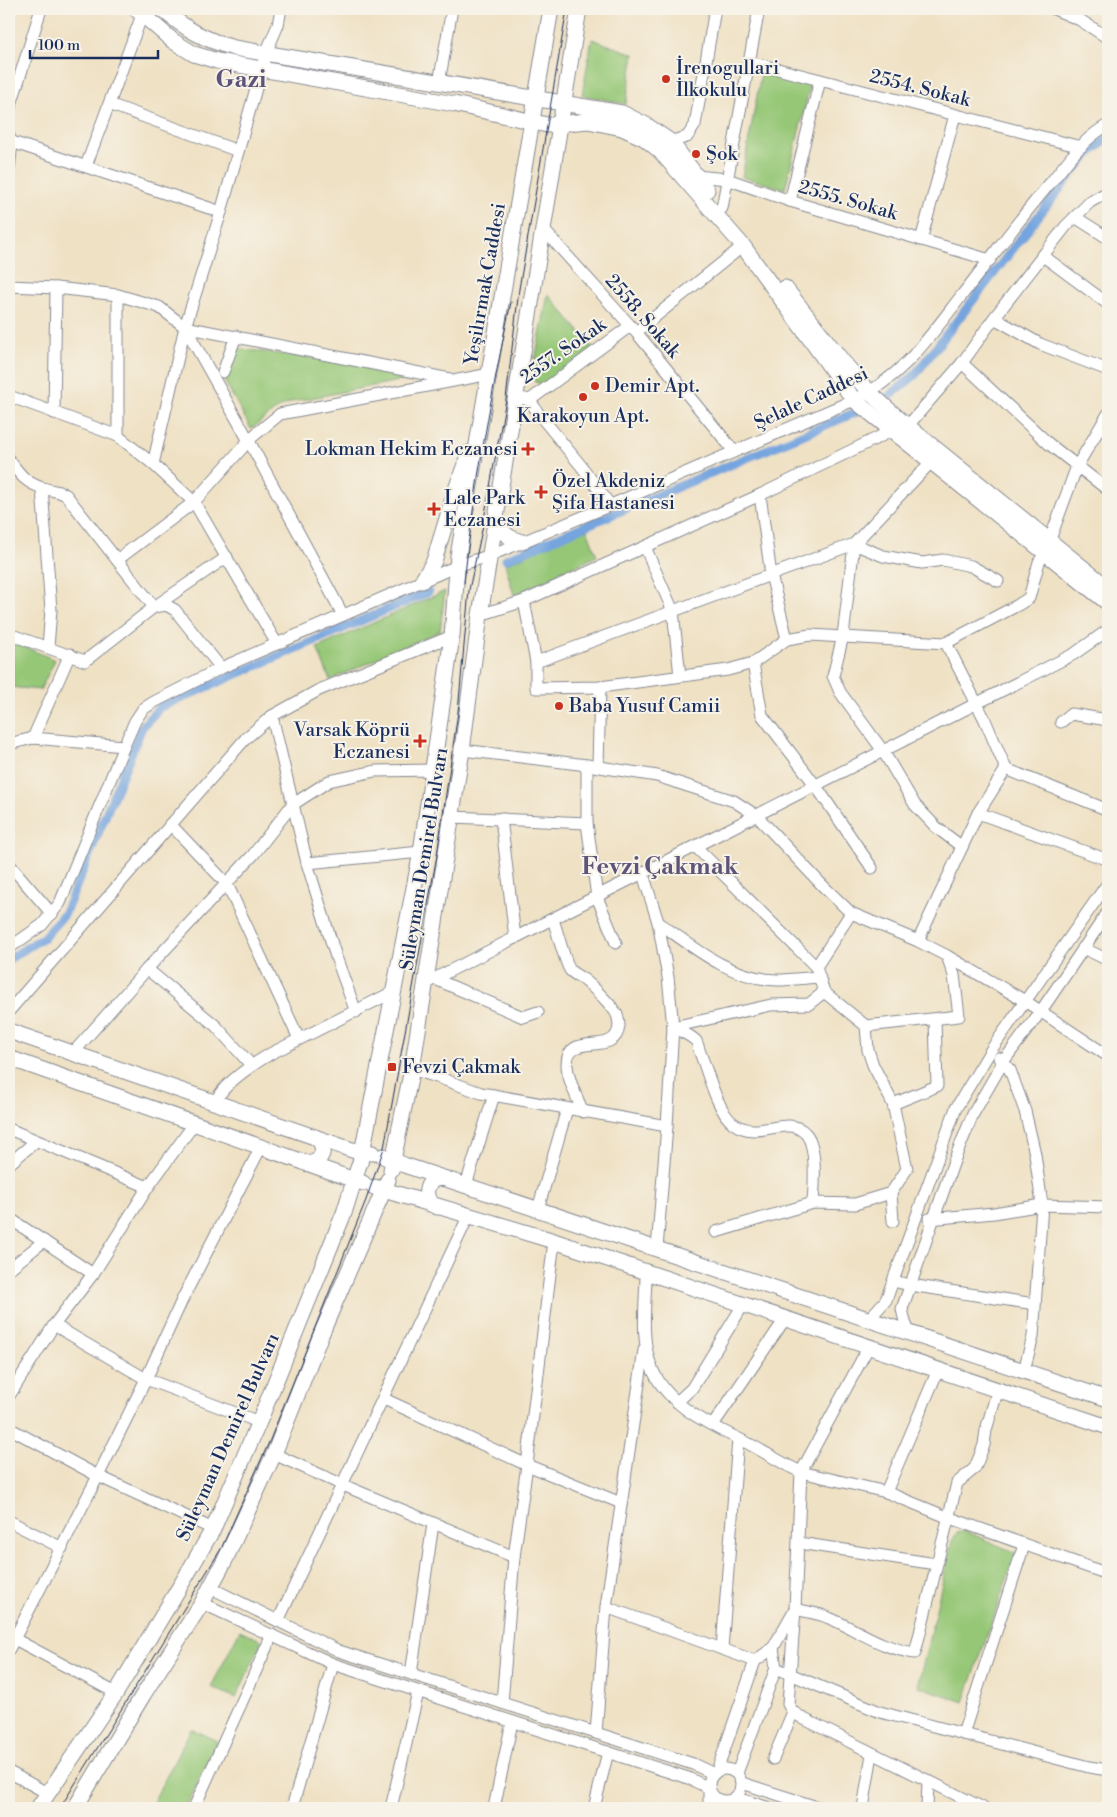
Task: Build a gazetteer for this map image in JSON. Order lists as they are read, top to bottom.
{
  "streets": {
    "main road": ["Yeşilırmak Caddesi", "Süleyman Demirel Bulvarı"],
    "street": [
      "2554. Sokak",
      "2555. Sokak",
      "2558. Sokak",
      "2557. Sokak",
      "Şelale Caddesi"
    ]
  },
  "crossings": [
    ["2554. Sokak", "Şelale Caddesi"],
    ["2555. Sokak", "Şelale Caddesi"],
    ["Yeşilırmak Caddesi", "Şelale Caddesi"],
    ["Yeşilırmak Caddesi", "Süleyman Demirel Bulvarı"],
    ["2558. Sokak", "2557. Sokak"],
    ["2558. Sokak", "Şelale Caddesi"],
    ["Şelale Caddesi", "Süleyman Demirel Bulvarı"]
  ],
  "districts": ["Gazi", "Fevzi Çakmak"],
  "places": {
    "other": [
      "İrenogullari İlkokulu",
      "Şok",
      "Demir Apt.",
      "Karakoyun Apt.",
      "Baba Yusuf Camii"
    ],
    "health": [
      "Lokman Hekim Eczanesi",
      "Özel Akdeniz Şifa Hastanesi",
      "Lale Park Eczanesi",
      "Varsak Köprü Eczanesi"
    ],
    "transit": ["Fevzi Çakmak"]
  },
  "scale_bar": "100 m"
}
